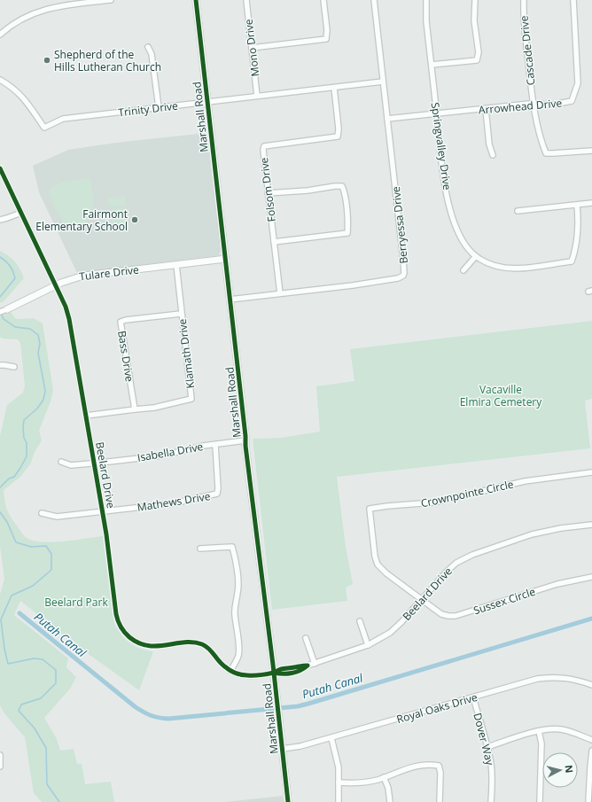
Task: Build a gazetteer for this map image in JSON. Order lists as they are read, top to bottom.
{
  "streets": {
    "street": [
      "Mono Drive",
      "Cascade Drive",
      "Arrowhead Drive",
      "Trinity Drive",
      "Marshall Road",
      "Springvalley Drive",
      "Folsom Drive",
      "Berryessa Drive",
      "Tulare Drive",
      "Klamath Drive",
      "Bass Drive",
      "Isabella Drive",
      "Beelard Drive",
      "Crownpointe Circle",
      "Mathews Drive",
      "Sussex Circle",
      "Royal Oaks Drive",
      "Dover Way"
    ]
  },
  "crossings": [
    ["Mono Drive", "Trinity Drive"],
    ["Cascade Drive", "Arrowhead Drive"],
    ["Arrowhead Drive", "Springvalley Drive"],
    ["Arrowhead Drive", "Berryessa Drive"],
    ["Trinity Drive", "Marshall Road"],
    ["Trinity Drive", "Folsom Drive"],
    ["Trinity Drive", "Berryessa Drive"],
    ["Marshall Road", "Berryessa Drive"],
    ["Marshall Road", "Tulare Drive"],
    ["Marshall Road", "Isabella Drive"],
    ["Marshall Road", "Beelard Drive"],
    ["Marshall Road", "Royal Oaks Drive"],
    ["Folsom Drive", "Berryessa Drive"],
    ["Tulare Drive", "Klamath Drive"],
    ["Tulare Drive", "Beelard Drive"],
    ["Klamath Drive", "Bass Drive"],
    ["Klamath Drive", "Beelard Drive"],
    ["Isabella Drive", "Beelard Drive"],
    ["Isabella Drive", "Mathews Drive"],
    ["Beelard Drive", "Crownpointe Circle"],
    ["Beelard Drive", "Mathews Drive"],
    ["Beelard Drive", "Sussex Circle"],
    ["Crownpointe Circle", "Sussex Circle"],
    ["Royal Oaks Drive", "Dover Way"]
  ],
  "water": ["Putah Canal"],
  "parks": ["Vacaville Elmira Cemetery", "Beelard Park"],
  "places": ["Shepherd of the Hills Lutheran Church", "Fairmont Elementary School"],
  "north": "right"
}
